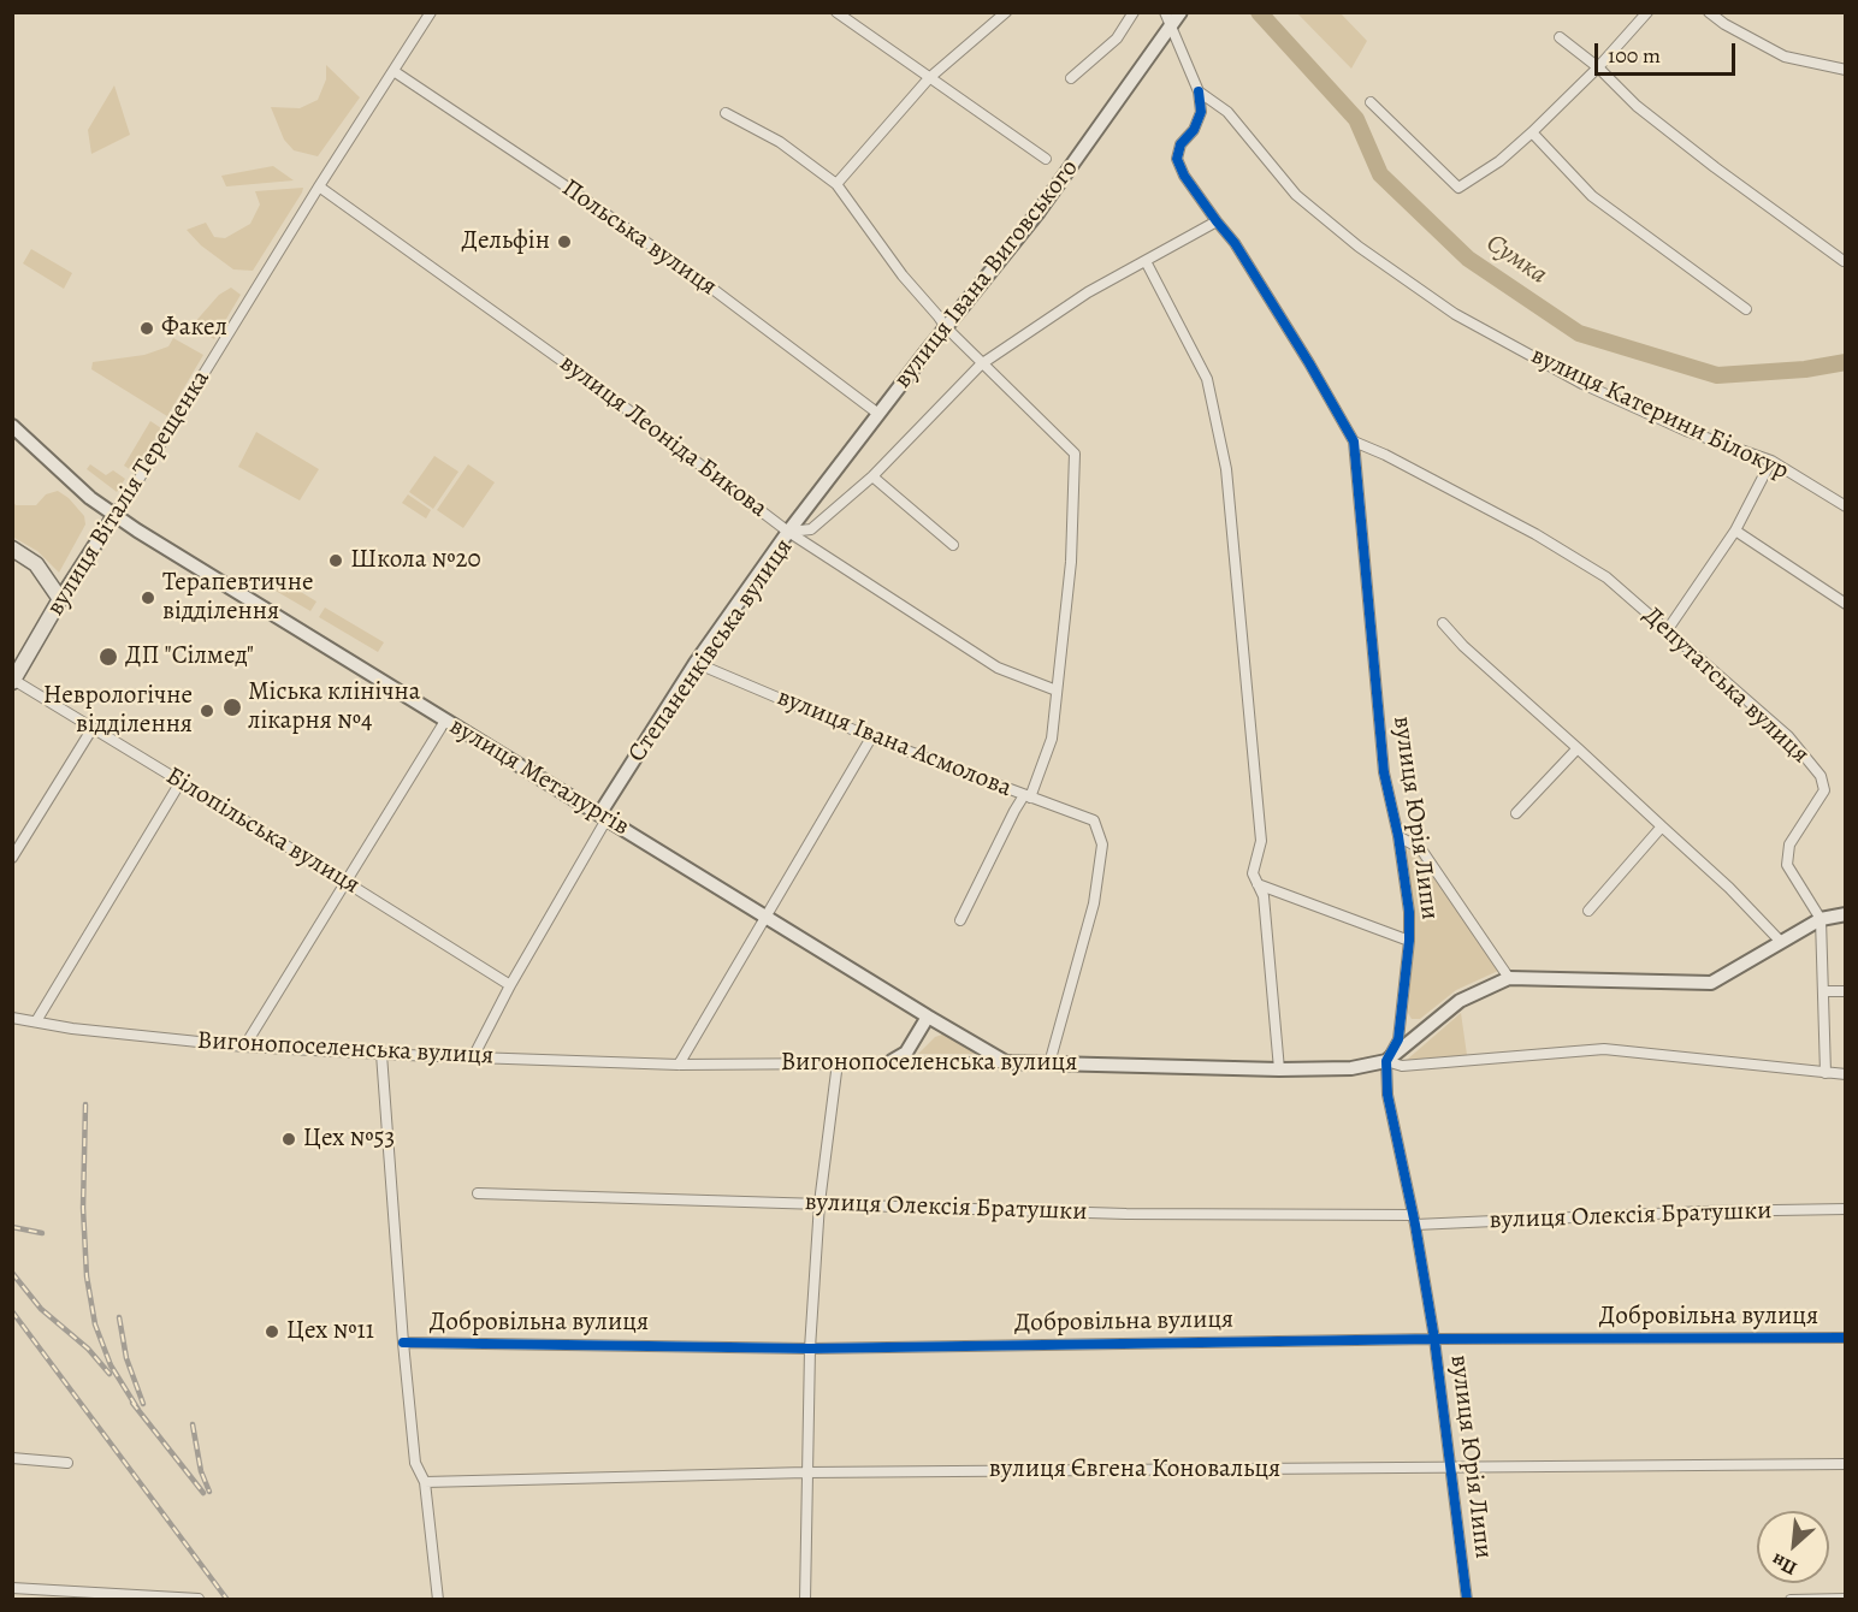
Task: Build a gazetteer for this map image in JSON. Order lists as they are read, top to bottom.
{
  "streets": {
    "main road": [
      "вулиця Івана Виговського",
      "вулиця Віталія Терещенка",
      "Степаненківська вулиця",
      "вулиця Металургів",
      "Вигонопоселенська вулиця"
    ],
    "street": [
      "Польська вулиця",
      "вулиця Катерини Білокур",
      "вулиця Леоніда Бикова",
      "Депутатська вулиця",
      "вулиця Івана Асмолова",
      "вулиця Юрія Липи",
      "Білопільська вулиця",
      "вулиця Олексія Братушки",
      "Добровільна вулиця",
      "вулиця Євгена Коновальця"
    ]
  },
  "crossings": [
    ["Польська вулиця", "вулиця Івана Виговського"],
    ["Польська вулиця", "вулиця Віталія Терещенка"],
    ["вулиця Івана Виговського", "вулиця Леоніда Бикова"],
    ["вулиця Івана Виговського", "Степаненківська вулиця"],
    ["вулиця Катерини Білокур", "вулиця Юрія Липи"],
    ["вулиця Леоніда Бикова", "вулиця Віталія Терещенка"],
    ["вулиця Леоніда Бикова", "Степаненківська вулиця"],
    ["вулиця Віталія Терещенка", "вулиця Металургів"],
    ["вулиця Віталія Терещенка", "Білопільська вулиця"],
    ["Степаненківська вулиця", "вулиця Івана Асмолова"],
    ["Степаненківська вулиця", "вулиця Металургів"],
    ["Степаненківська вулиця", "вулиця Юрія Липи"],
    ["Степаненківська вулиця", "Білопільська вулиця"],
    ["Степаненківська вулиця", "Вигонопоселенська вулиця"],
    ["Депутатська вулиця", "вулиця Юрія Липи"],
    ["Депутатська вулиця", "Вигонопоселенська вулиця"],
    ["вулиця Івана Асмолова", "Вигонопоселенська вулиця"],
    ["вулиця Металургів", "Вигонопоселенська вулиця"],
    ["вулиця Юрія Липи", "Вигонопоселенська вулиця"],
    ["вулиця Юрія Липи", "вулиця Олексія Братушки"],
    ["вулиця Юрія Липи", "Добровільна вулиця"],
    ["вулиця Юрія Липи", "вулиця Євгена Коновальця"]
  ],
  "water": ["Сумка"],
  "places": [
    "Дельфін",
    "Факел",
    "Школа №20",
    "Терапевтичне відділення",
    "ДП \"Сілмед\"",
    "Міська клінічна лікарня №4",
    "Неврологічне відділення",
    "Цех №53",
    "Цех №11"
  ],
  "scale_bar": "100 m",
  "north": "bottom left"
}
